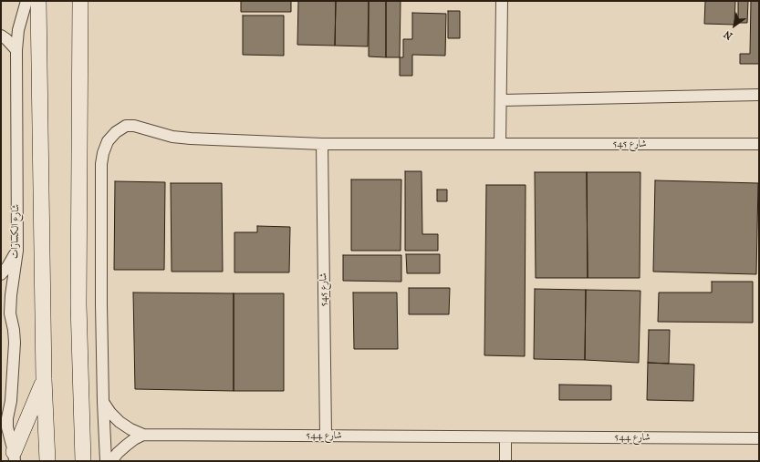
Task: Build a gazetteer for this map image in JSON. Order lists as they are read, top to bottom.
{
  "streets": {
    "street": ["شارع 545", "شارع الكسارات", "شارع 544"]
  },
  "crossings": [
    ["شارع 545", "شارع 544"]
  ],
  "north": "bottom left"
}
